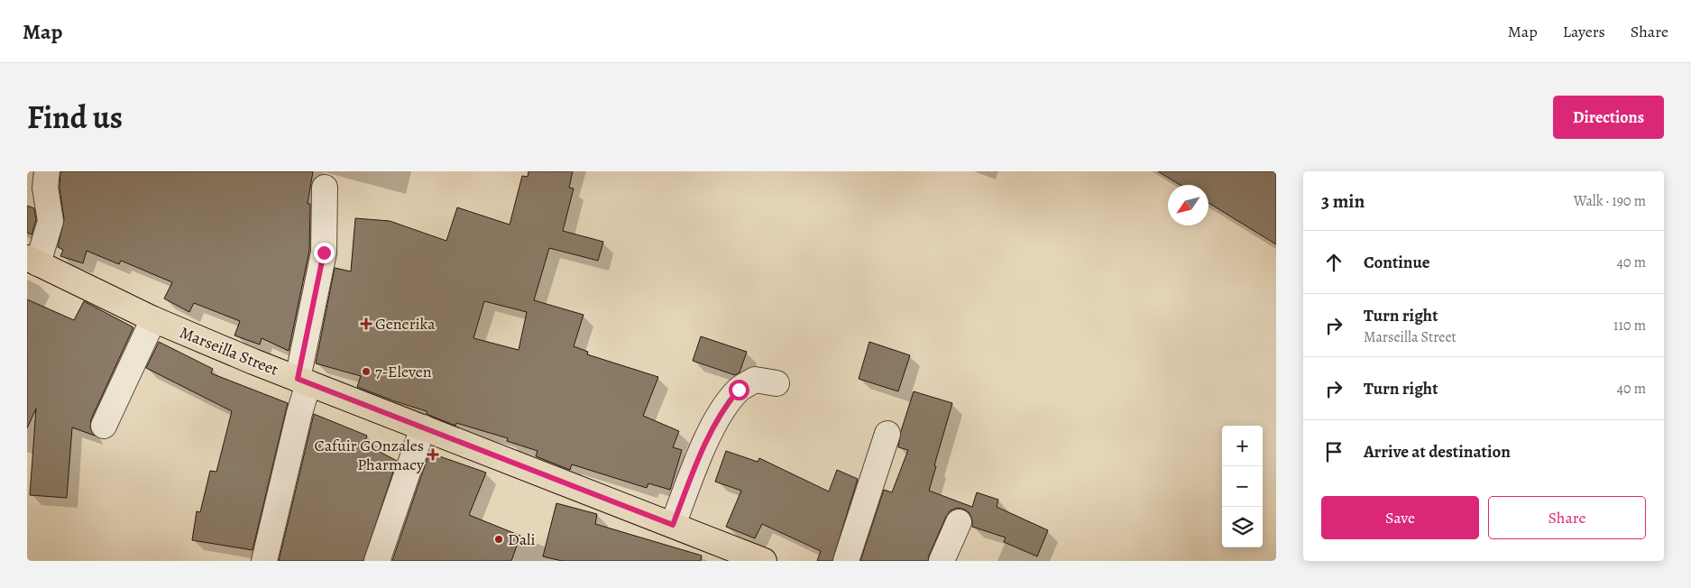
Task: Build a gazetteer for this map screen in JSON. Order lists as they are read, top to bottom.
{
  "streets": {
    "main road": ["Marseilla Street"]
  },
  "places": {
    "health": ["Generika", "Cafuir GOnzales Pharmacy"],
    "other": ["7-Eleven", "Dali"]
  },
  "north": "bottom left",
  "page": {
    "header": "Map",
    "nav": ["Map", "Layers", "Share"],
    "title": "Find us",
    "buttons": [
      "Directions",
      ["Save", "Share"]
    ],
    "heading": ["3 min", "Walk · 190 m"],
    "list": [
      ["Continue", "40 m"],
      ["Turn right", "Marseilla Street", "110 m"],
      ["Turn right", "40 m"],
      "Arrive at destination"
    ],
    "map_buttons": ["+", "−"]
  }
}
